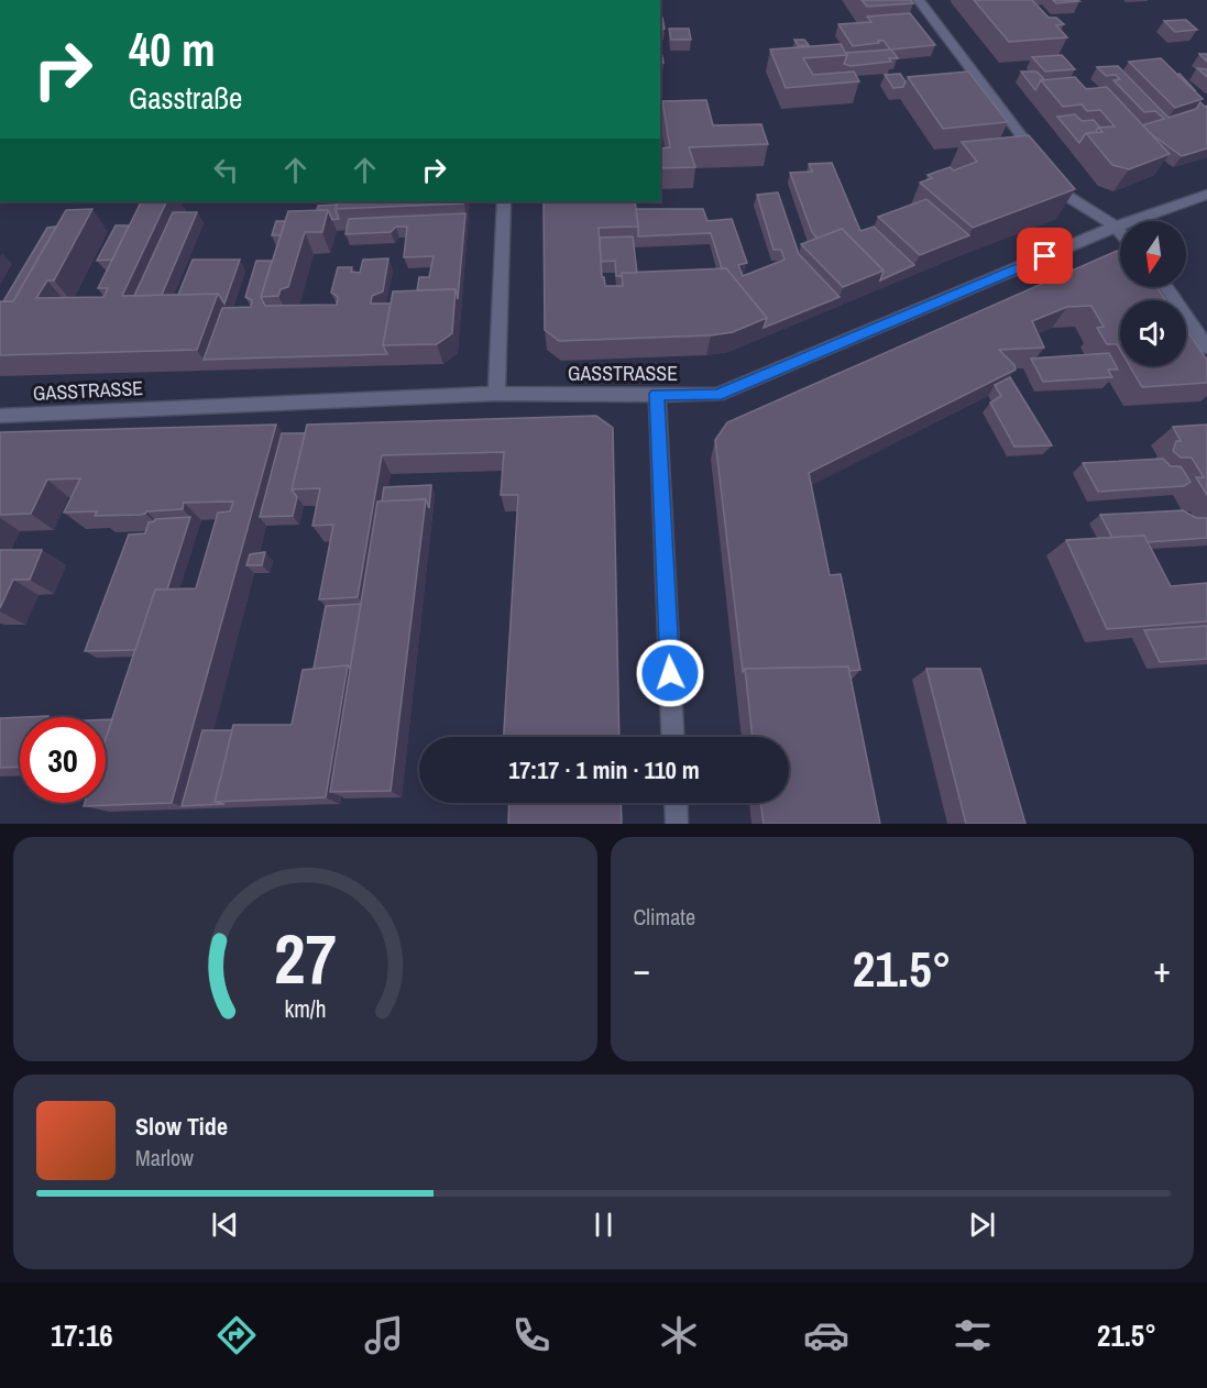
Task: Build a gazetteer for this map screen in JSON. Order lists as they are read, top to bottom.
{
  "streets": {
    "street": ["GASSTRASSE"]
  },
  "north": "bottom",
  "page": {
    "turn": ["40 m", "Gasstraße"],
    "limit": "30",
    "trip": "17:17 · 1 min · 110 m",
    "tile": "Climate",
    "heat": ["−", "21.5°", "+"],
    "song": ["Slow Tide", "Marlow"],
    "tabs": ["17:16", "21.5°"],
    "gauge": ["27", "km/h"]
  }
}
